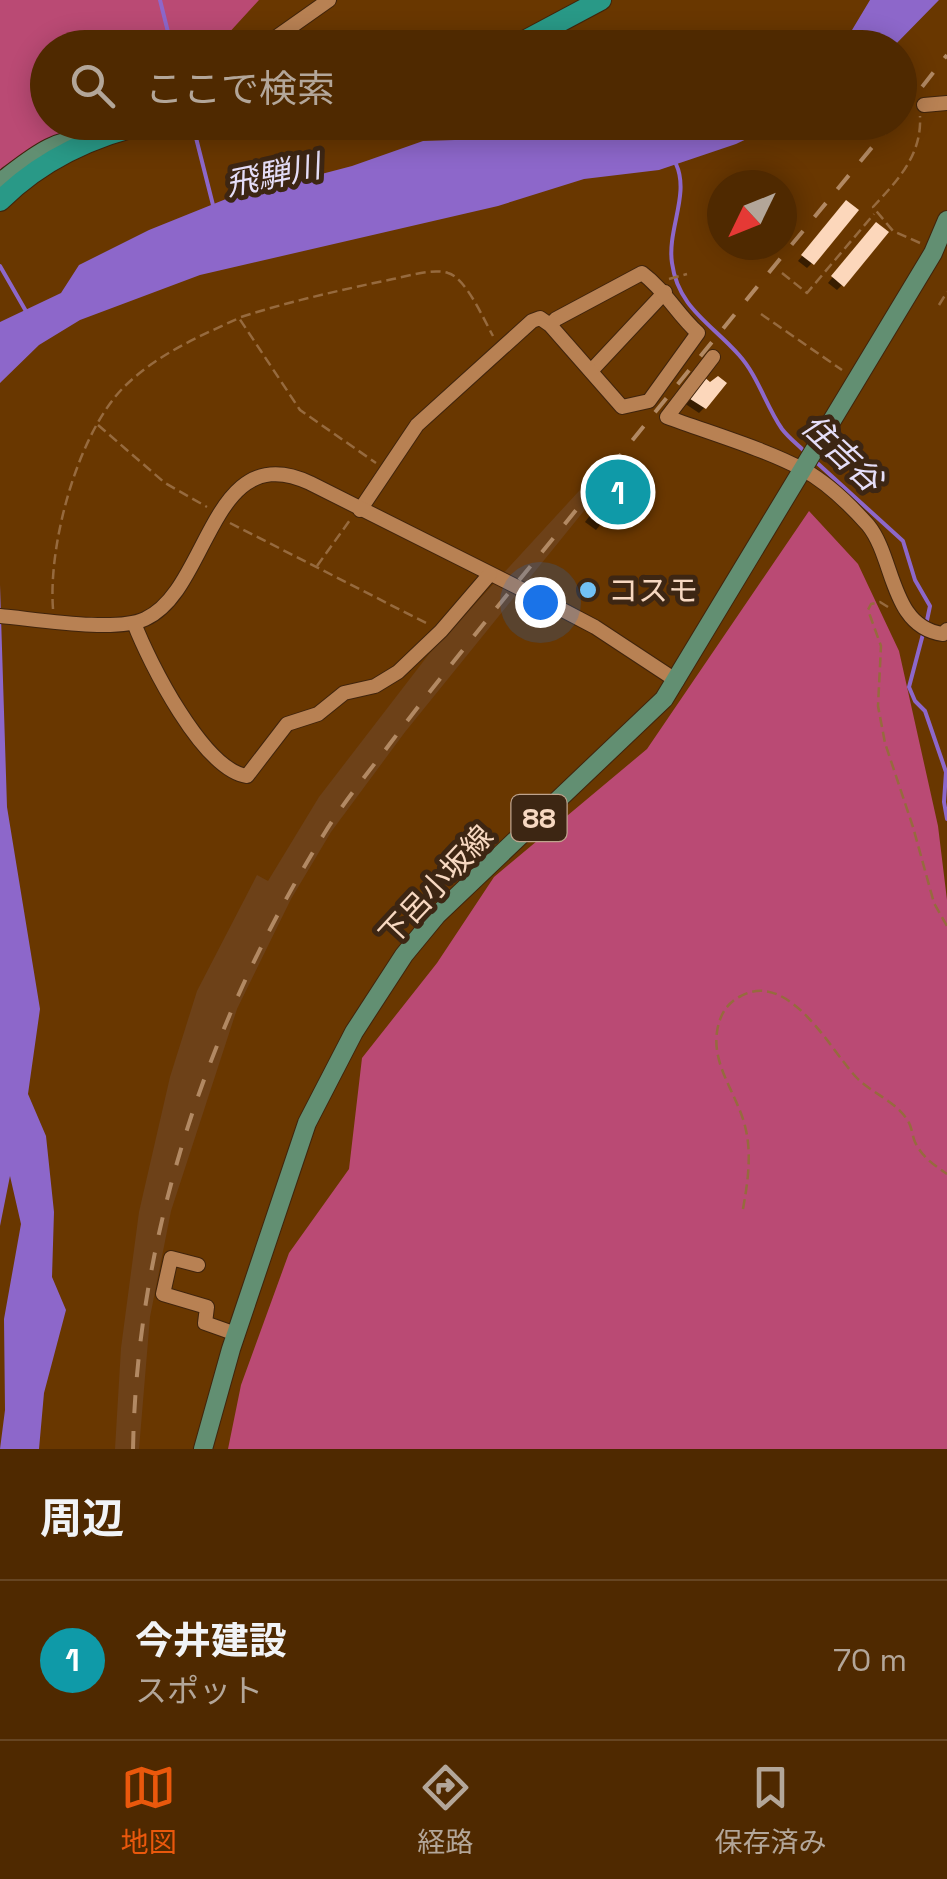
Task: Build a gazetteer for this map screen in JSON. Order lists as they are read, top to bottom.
{
  "streets": {
    "main road": ["88", "下呂小坂線"]
  },
  "water": ["飛騨川", "住吉谷"],
  "places": ["コスモ"],
  "north": "bottom left",
  "page": {
    "search": "ここで検索",
    "pins": "1",
    "heading": "周辺",
    "list": [
      {
        "mark": "1",
        "name": "今井建設",
        "note": "スポット",
        "value": "70 m"
      }
    ],
    "nav": ["地図", "経路", "保存済み"]
  }
}
